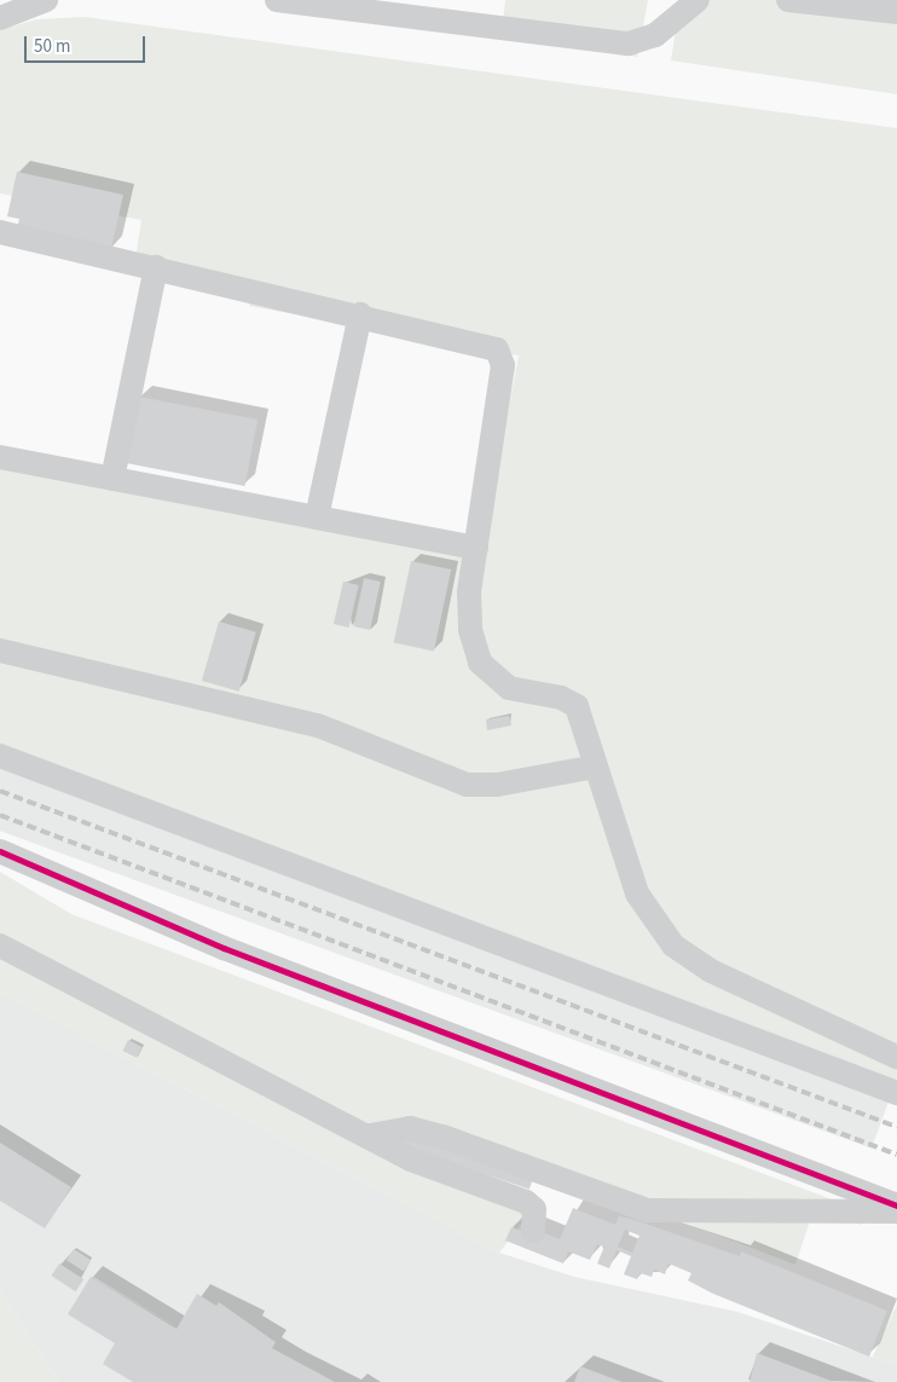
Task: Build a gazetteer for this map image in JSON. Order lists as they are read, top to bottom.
{
  "scale_bar": "50 m"
}
